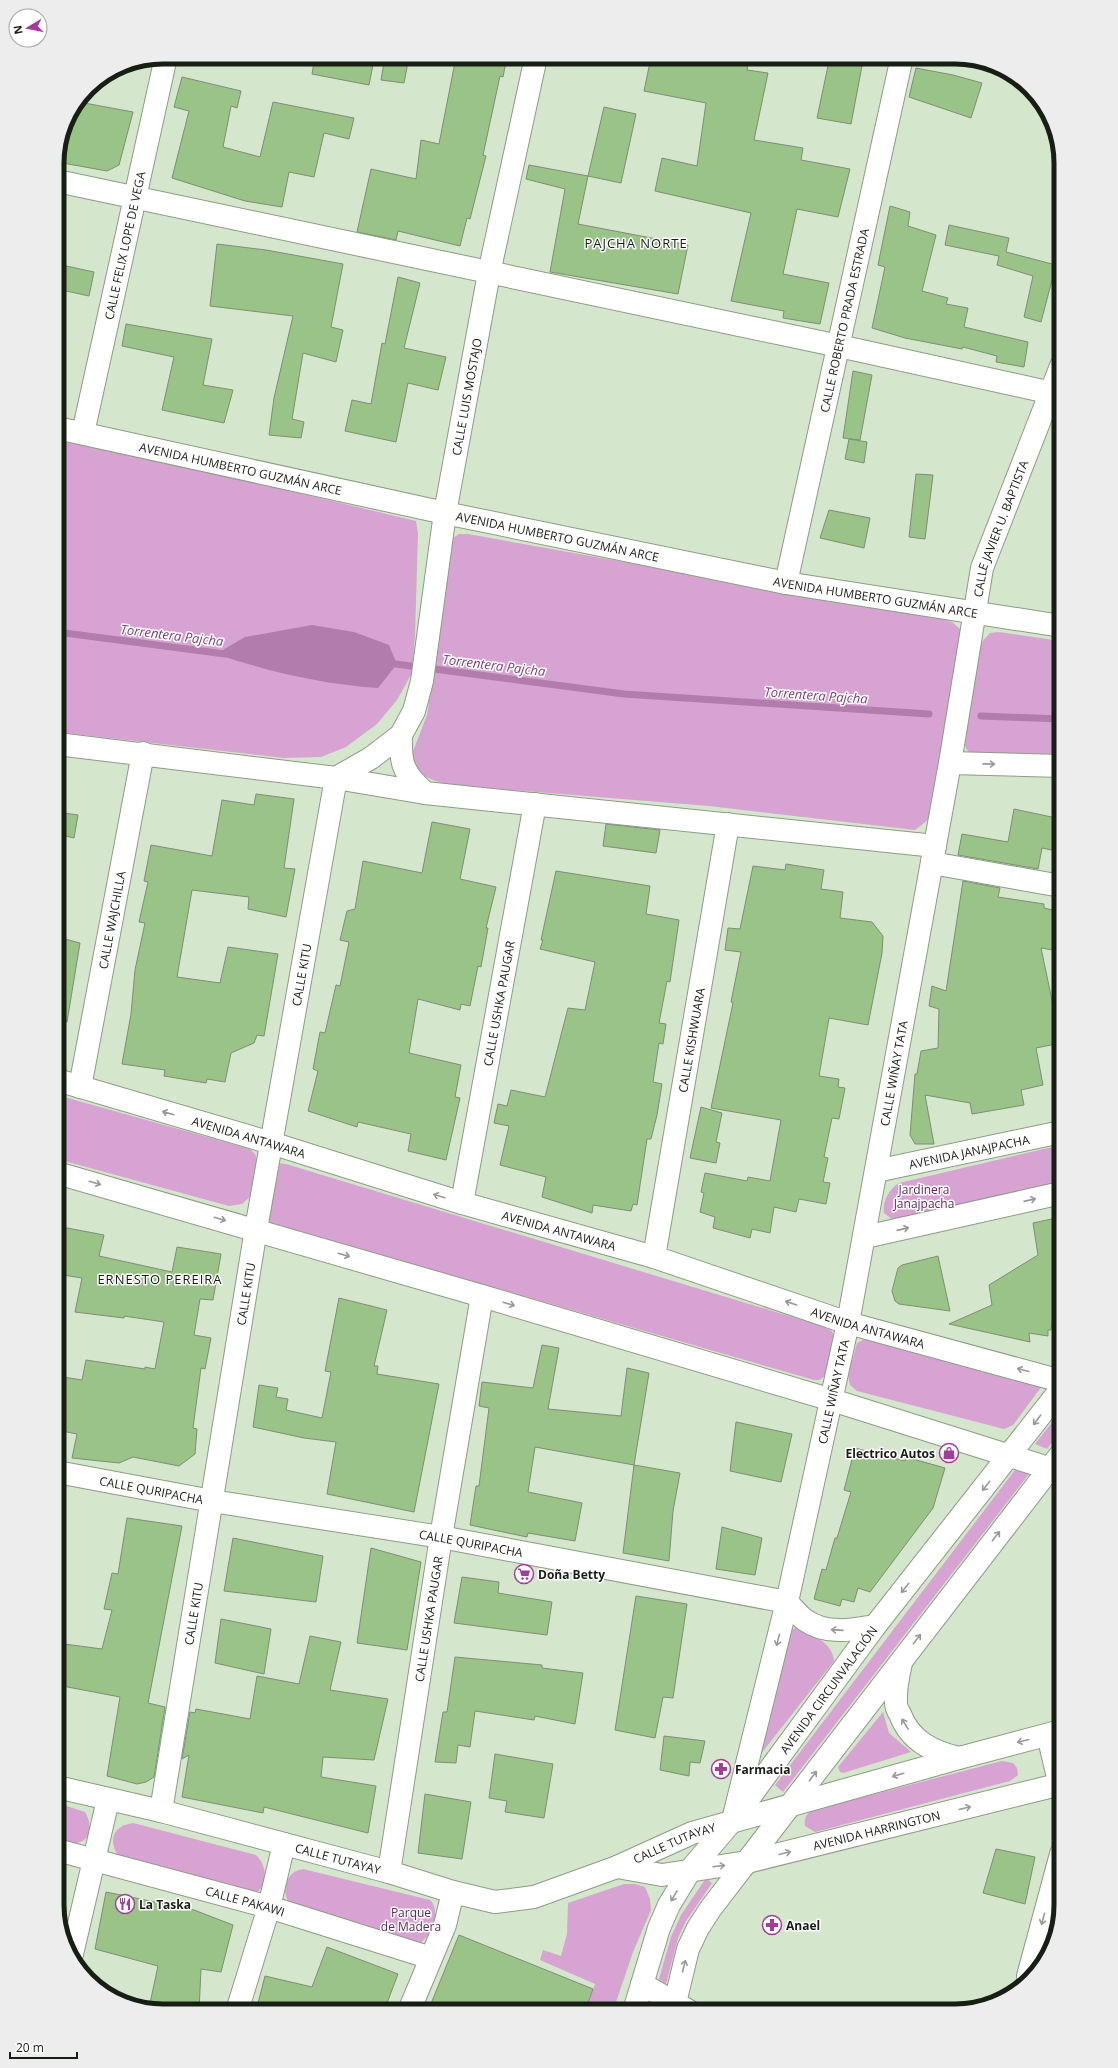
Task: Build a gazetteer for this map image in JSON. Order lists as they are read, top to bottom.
{
  "streets": {
    "main road": [
      "CALLE FELIX LOPE DE VEGA",
      "CALLE ROBERTO PRADA ESTRADA",
      "CALLE LUIS MOSTAJO",
      "AVENIDA HUMBERTO GUZMÁN ARCE",
      "CALLE JAVIER U. BAPTISTA",
      "CALLE WAJCHILLA",
      "CALLE KITU",
      "CALLE USHKA PAUGAR",
      "CALLE KISHWUARA",
      "CALLE WIÑAY TATA",
      "AVENIDA ANTAWARA",
      "AVENIDA JANAJPACHA",
      "CALLE QURIPACHA",
      "AVENIDA CIRCUNVALACIÓN",
      "AVENIDA HARRINGTON",
      "CALLE TUTAYAY",
      "CALLE PAKAWI"
    ]
  },
  "crossings": [
    ["CALLE FELIX LOPE DE VEGA", "AVENIDA HUMBERTO GUZMÁN ARCE"],
    ["CALLE ROBERTO PRADA ESTRADA", "AVENIDA HUMBERTO GUZMÁN ARCE"],
    ["CALLE LUIS MOSTAJO", "AVENIDA HUMBERTO GUZMÁN ARCE"],
    ["CALLE LUIS MOSTAJO", "CALLE KITU"],
    ["AVENIDA HUMBERTO GUZMÁN ARCE", "CALLE JAVIER U. BAPTISTA"],
    ["CALLE JAVIER U. BAPTISTA", "CALLE WIÑAY TATA"],
    ["CALLE WAJCHILLA", "AVENIDA ANTAWARA"],
    ["CALLE KITU", "AVENIDA ANTAWARA"],
    ["CALLE KITU", "CALLE QURIPACHA"],
    ["CALLE KITU", "CALLE TUTAYAY"],
    ["CALLE USHKA PAUGAR", "AVENIDA ANTAWARA"],
    ["CALLE USHKA PAUGAR", "CALLE QURIPACHA"],
    ["CALLE USHKA PAUGAR", "CALLE TUTAYAY"],
    ["CALLE KISHWUARA", "AVENIDA ANTAWARA"],
    ["CALLE WIÑAY TATA", "AVENIDA ANTAWARA"],
    ["CALLE WIÑAY TATA", "AVENIDA JANAJPACHA"],
    ["CALLE WIÑAY TATA", "CALLE QURIPACHA"],
    ["CALLE WIÑAY TATA", "AVENIDA CIRCUNVALACIÓN"],
    ["CALLE WIÑAY TATA", "CALLE TUTAYAY"],
    ["AVENIDA CIRCUNVALACIÓN", "AVENIDA HARRINGTON"],
    ["AVENIDA CIRCUNVALACIÓN", "CALLE TUTAYAY"],
    ["AVENIDA HARRINGTON", "CALLE TUTAYAY"]
  ],
  "districts": ["PAJCHA NORTE", "ERNESTO PEREIRA"],
  "water": ["Torrentera Pajcha"],
  "parks": ["Jardinera Janajpacha", "Parque de Madera"],
  "places": {
    "shop": ["Electrico Autos"],
    "supermarket": ["Doña Betty"],
    "pharmacy": ["Farmacia", "Anael"],
    "restaurant": ["La Taska"]
  },
  "scale_bar": "20 m",
  "north": "left"
}
